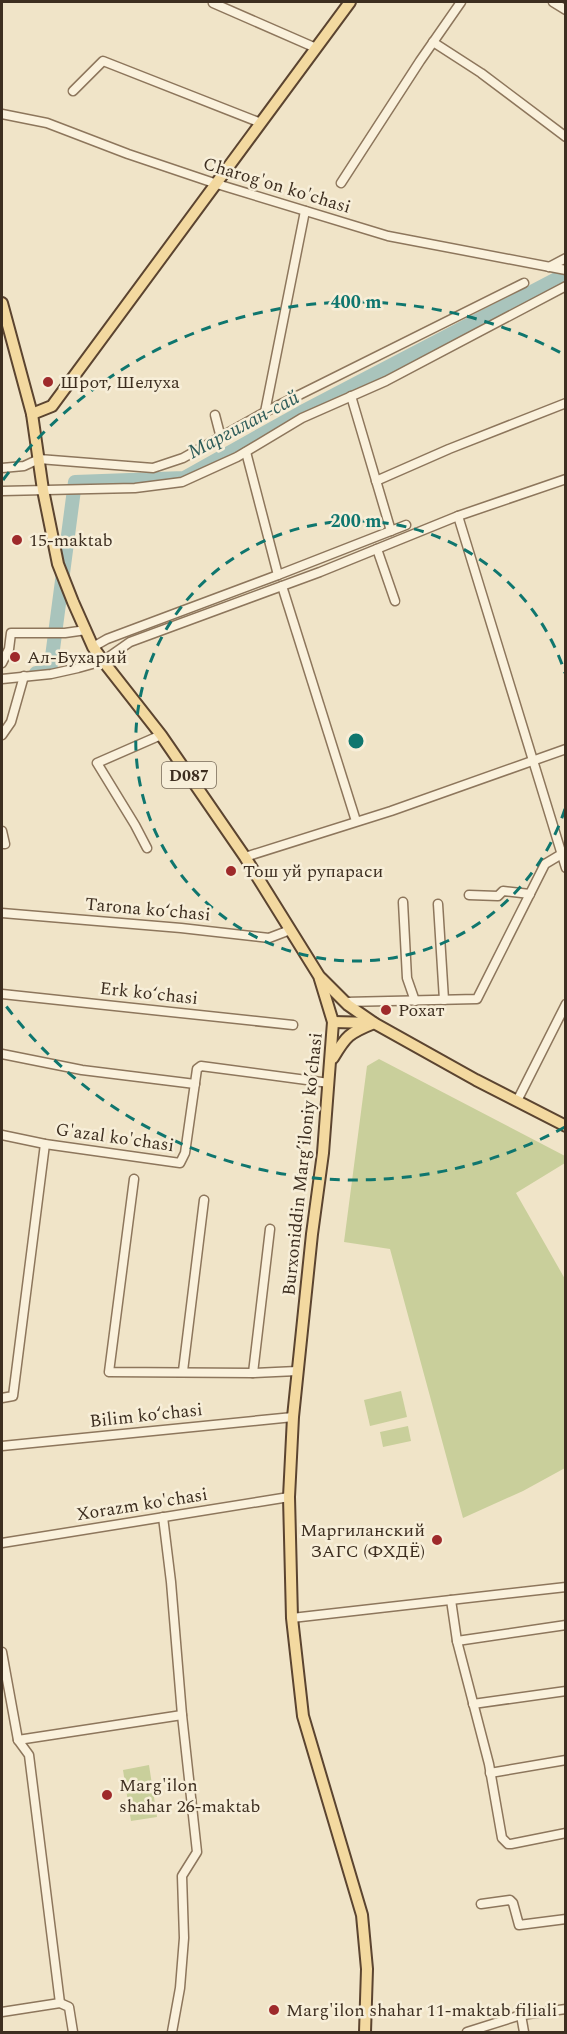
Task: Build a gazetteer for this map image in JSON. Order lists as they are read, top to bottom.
{
  "streets": {
    "main road": ["D087", "Burxoniddin Marg’iloniy ko’chasi"],
    "street": [
      "Charog'on ko'chasi",
      "Tarona koʻchasi",
      "Erk koʻchasi",
      "G'azal ko'chasi",
      "Bilim koʻchasi",
      "Xorazm ko'chasi"
    ]
  },
  "crossings": [
    ["D087", "Burxoniddin Marg’iloniy ko’chasi"],
    ["Tarona koʻchasi", "Burxoniddin Marg’iloniy ko’chasi"],
    ["Burxoniddin Marg’iloniy ko’chasi", "Bilim koʻchasi"],
    ["Burxoniddin Marg’iloniy ko’chasi", "Xorazm ko'chasi"]
  ],
  "water": ["Маргилан-сай"],
  "places": [
    "Шрот, Шелуха",
    "15-maktab",
    "Ал-Бухарий",
    "Тош уй рупараси",
    "Рохат",
    "Маргиланский ЗАГС (ФХДЁ)",
    "Marg'ilon shahar 26-maktab",
    "Marg'ilon shahar 11-maktab filiali"
  ],
  "rings": ["400 m", "200 m"]
}
